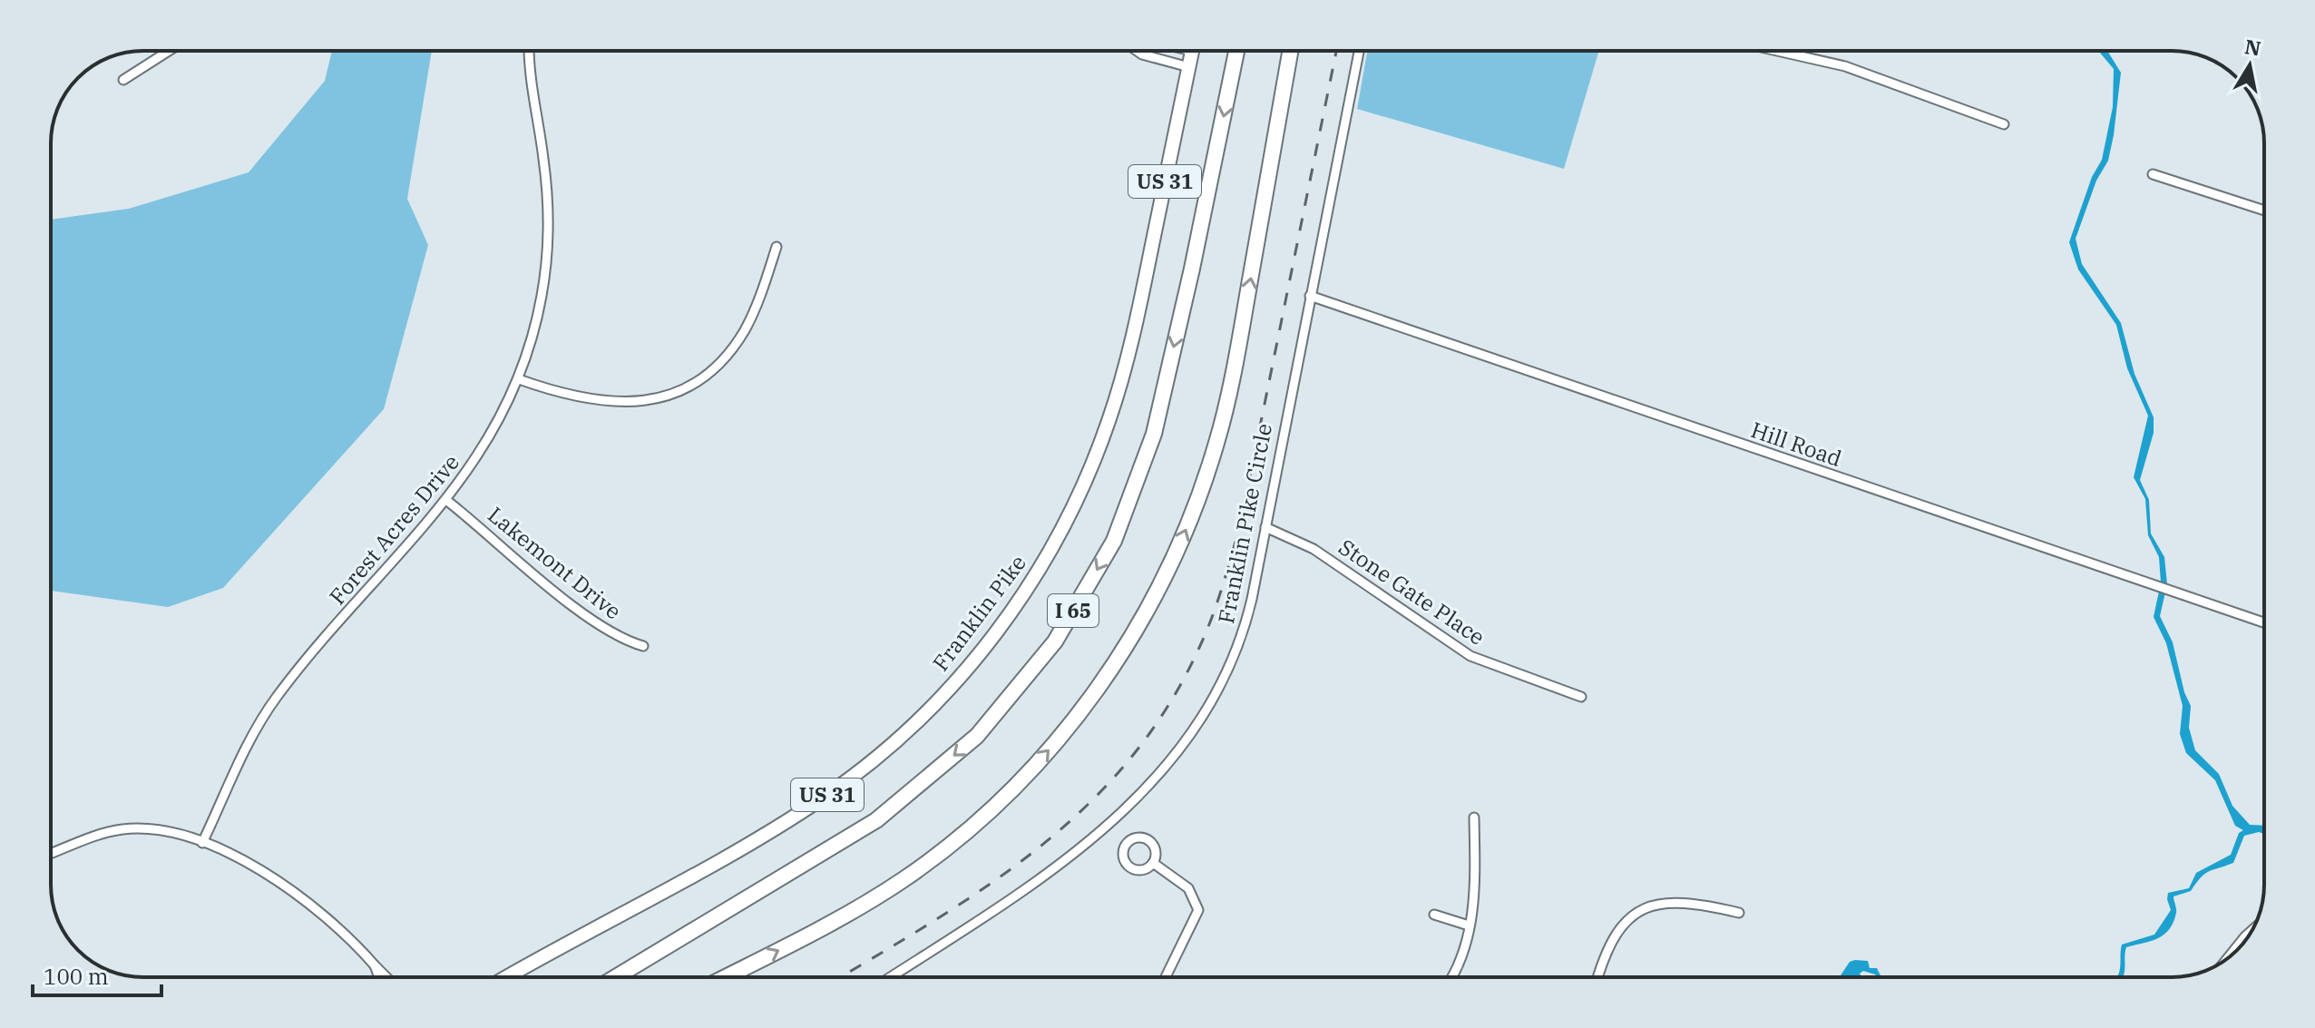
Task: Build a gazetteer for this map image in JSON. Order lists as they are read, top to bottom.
{
  "streets": {
    "highway": ["I 65"],
    "main road": ["US 31", "Franklin Pike"],
    "street": [
      "Hill Road",
      "Franklin Pike Circle",
      "Forest Acres Drive",
      "Lakemont Drive",
      "Stone Gate Place"
    ]
  },
  "crossings": [
    ["Hill Road", "Franklin Pike Circle"],
    ["Franklin Pike Circle", "Stone Gate Place"],
    ["Forest Acres Drive", "Lakemont Drive"]
  ],
  "scale_bar": "100 m",
  "north": "top"
}
